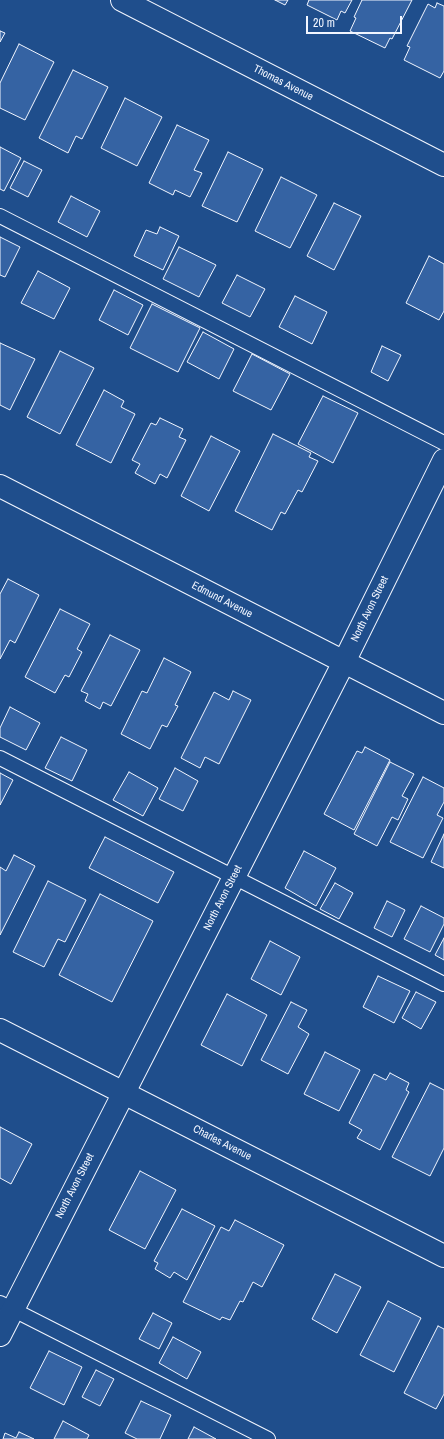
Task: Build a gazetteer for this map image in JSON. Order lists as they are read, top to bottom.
{
  "streets": {
    "street": [
      "Thomas Avenue",
      "Edmund Avenue",
      "North Avon Street",
      "Charles Avenue"
    ]
  },
  "crossings": [
    ["Edmund Avenue", "North Avon Street"],
    ["North Avon Street", "Charles Avenue"]
  ],
  "scale_bar": "20 m"
}
